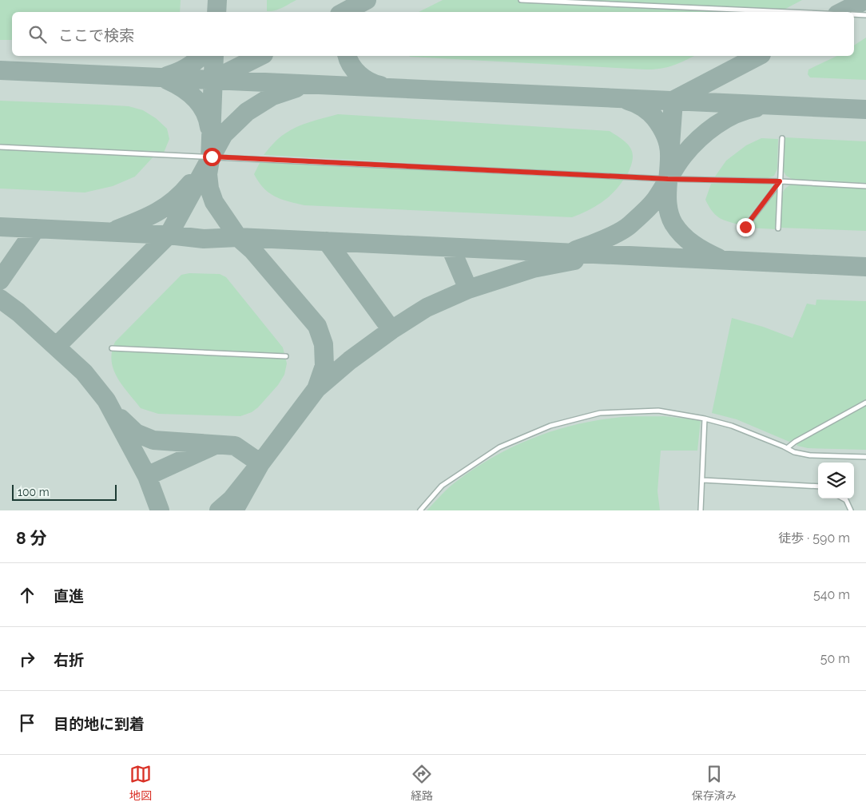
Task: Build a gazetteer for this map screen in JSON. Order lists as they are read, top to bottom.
{
  "scale_bar": "100 m",
  "page": {
    "search": "ここで検索",
    "scale": "100 m",
    "heading": ["8 分", "徒歩 · 590 m"],
    "list": [
      ["直進", "540 m"],
      ["右折", "50 m"],
      "目的地に到着"
    ],
    "nav": ["地図", "経路", "保存済み"]
  }
}
